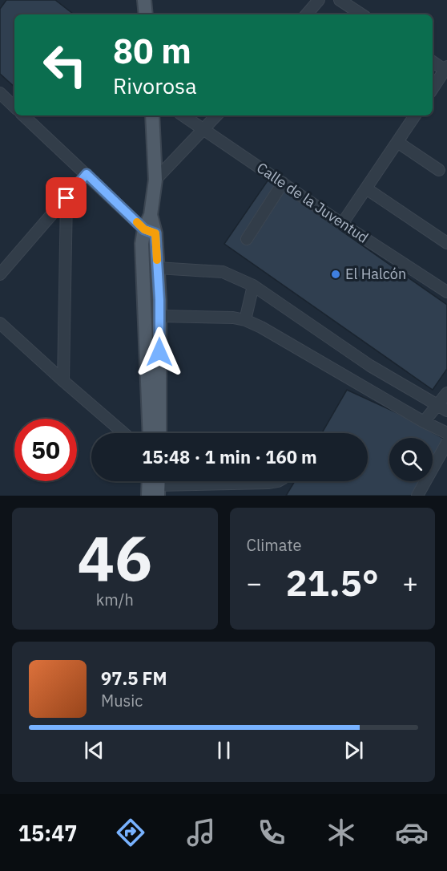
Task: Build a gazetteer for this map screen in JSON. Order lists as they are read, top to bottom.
{
  "streets": {
    "street": ["Calle de la Juventud"]
  },
  "places": ["El Halcón"],
  "page": {
    "turn": ["80 m", "Rivorosa"],
    "limit": "50",
    "trip": "15:48 · 1 min · 160 m",
    "tile": [
      ["46", "km/h"],
      "Climate"
    ],
    "heat": ["−", "21.5°", "+"],
    "song": ["97.5 FM", "Music"],
    "tabs": "15:47"
  }
}
